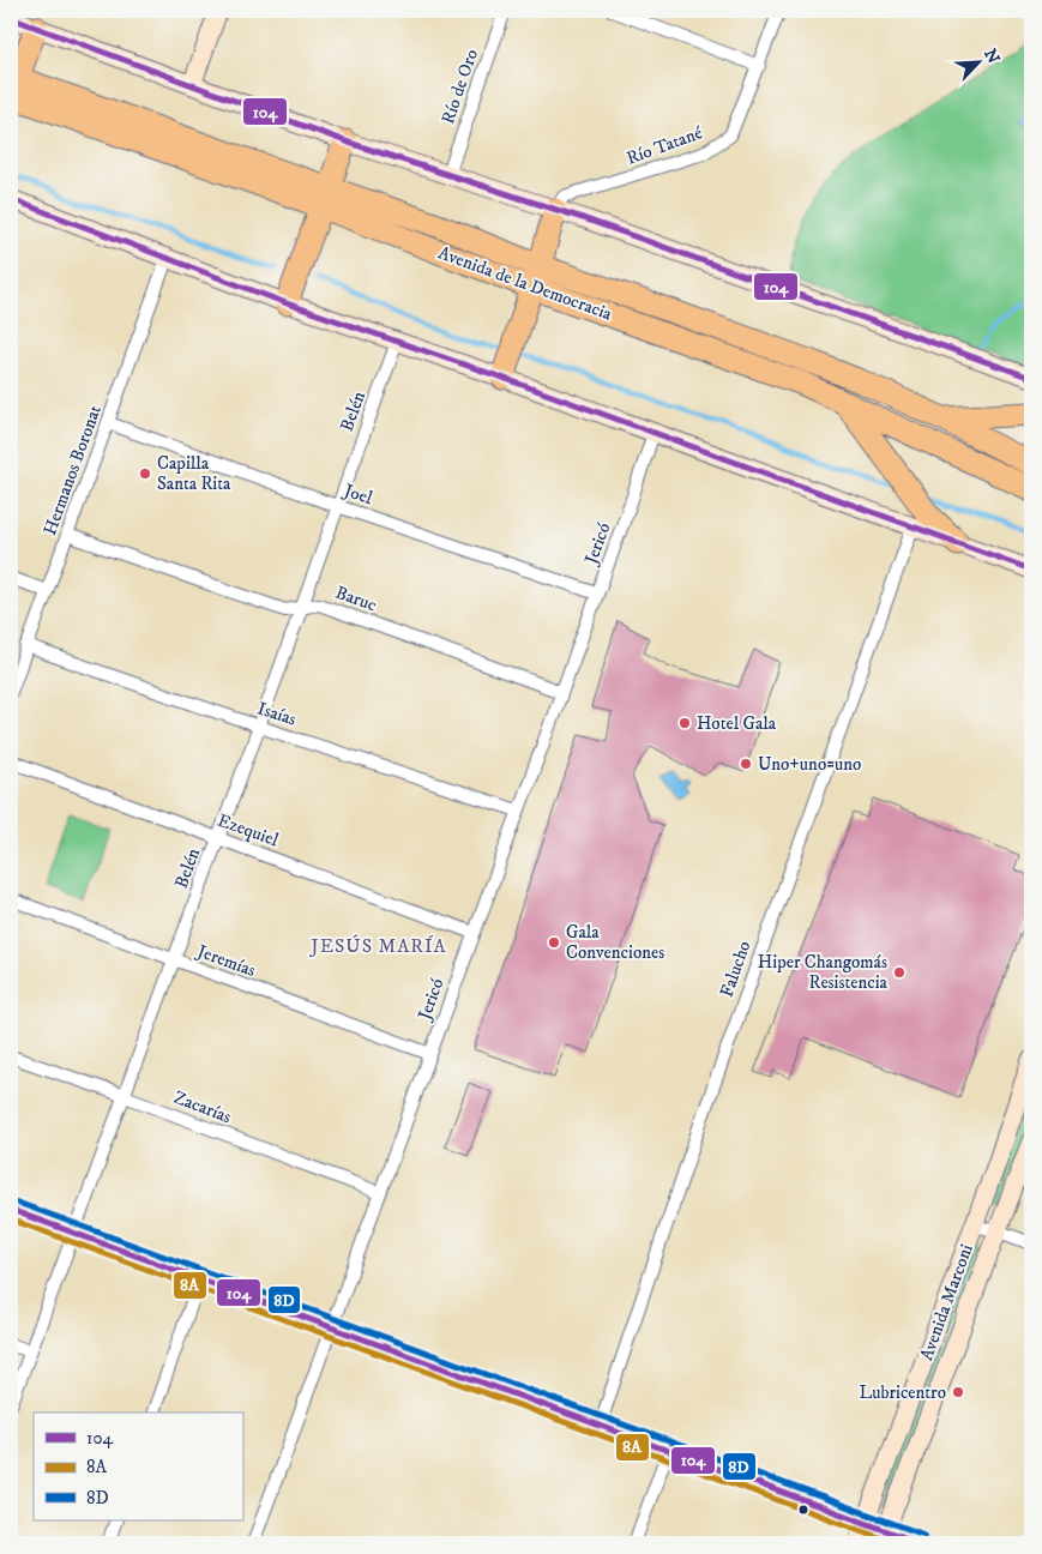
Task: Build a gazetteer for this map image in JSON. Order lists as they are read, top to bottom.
{
  "streets": {
    "highway": ["Avenida de la Democracia"],
    "street": [
      "Río de Oro",
      "Río Tatané",
      "Belén",
      "Hermanos Boronat",
      "Joel",
      "Jericó",
      "Baruc",
      "Isaías",
      "Ezequiel",
      "Jeremías",
      "Falucho",
      "Zacarías",
      "Avenida Marconi"
    ]
  },
  "crossings": [
    ["Belén", "Joel"],
    ["Belén", "Baruc"],
    ["Belén", "Isaías"],
    ["Belén", "Ezequiel"],
    ["Belén", "Jeremías"],
    ["Belén", "Zacarías"],
    ["Hermanos Boronat", "Joel"],
    ["Hermanos Boronat", "Baruc"],
    ["Hermanos Boronat", "Isaías"],
    ["Joel", "Jericó"],
    ["Jericó", "Baruc"],
    ["Jericó", "Isaías"],
    ["Jericó", "Ezequiel"],
    ["Jericó", "Jeremías"],
    ["Jericó", "Zacarías"]
  ],
  "districts": ["JESÚS MARÍA"],
  "places": [
    "Capilla Santa Rita",
    "Hotel Gala",
    "Uno+uno=uno",
    "Gala Convenciones",
    "Hiper Changomás Resistencia",
    "Lubricentro"
  ],
  "lines": ["transit line 104", "transit line 8D", "transit line 8A"],
  "legend": ["104", "8A", "8D"],
  "north": "top right"
}
